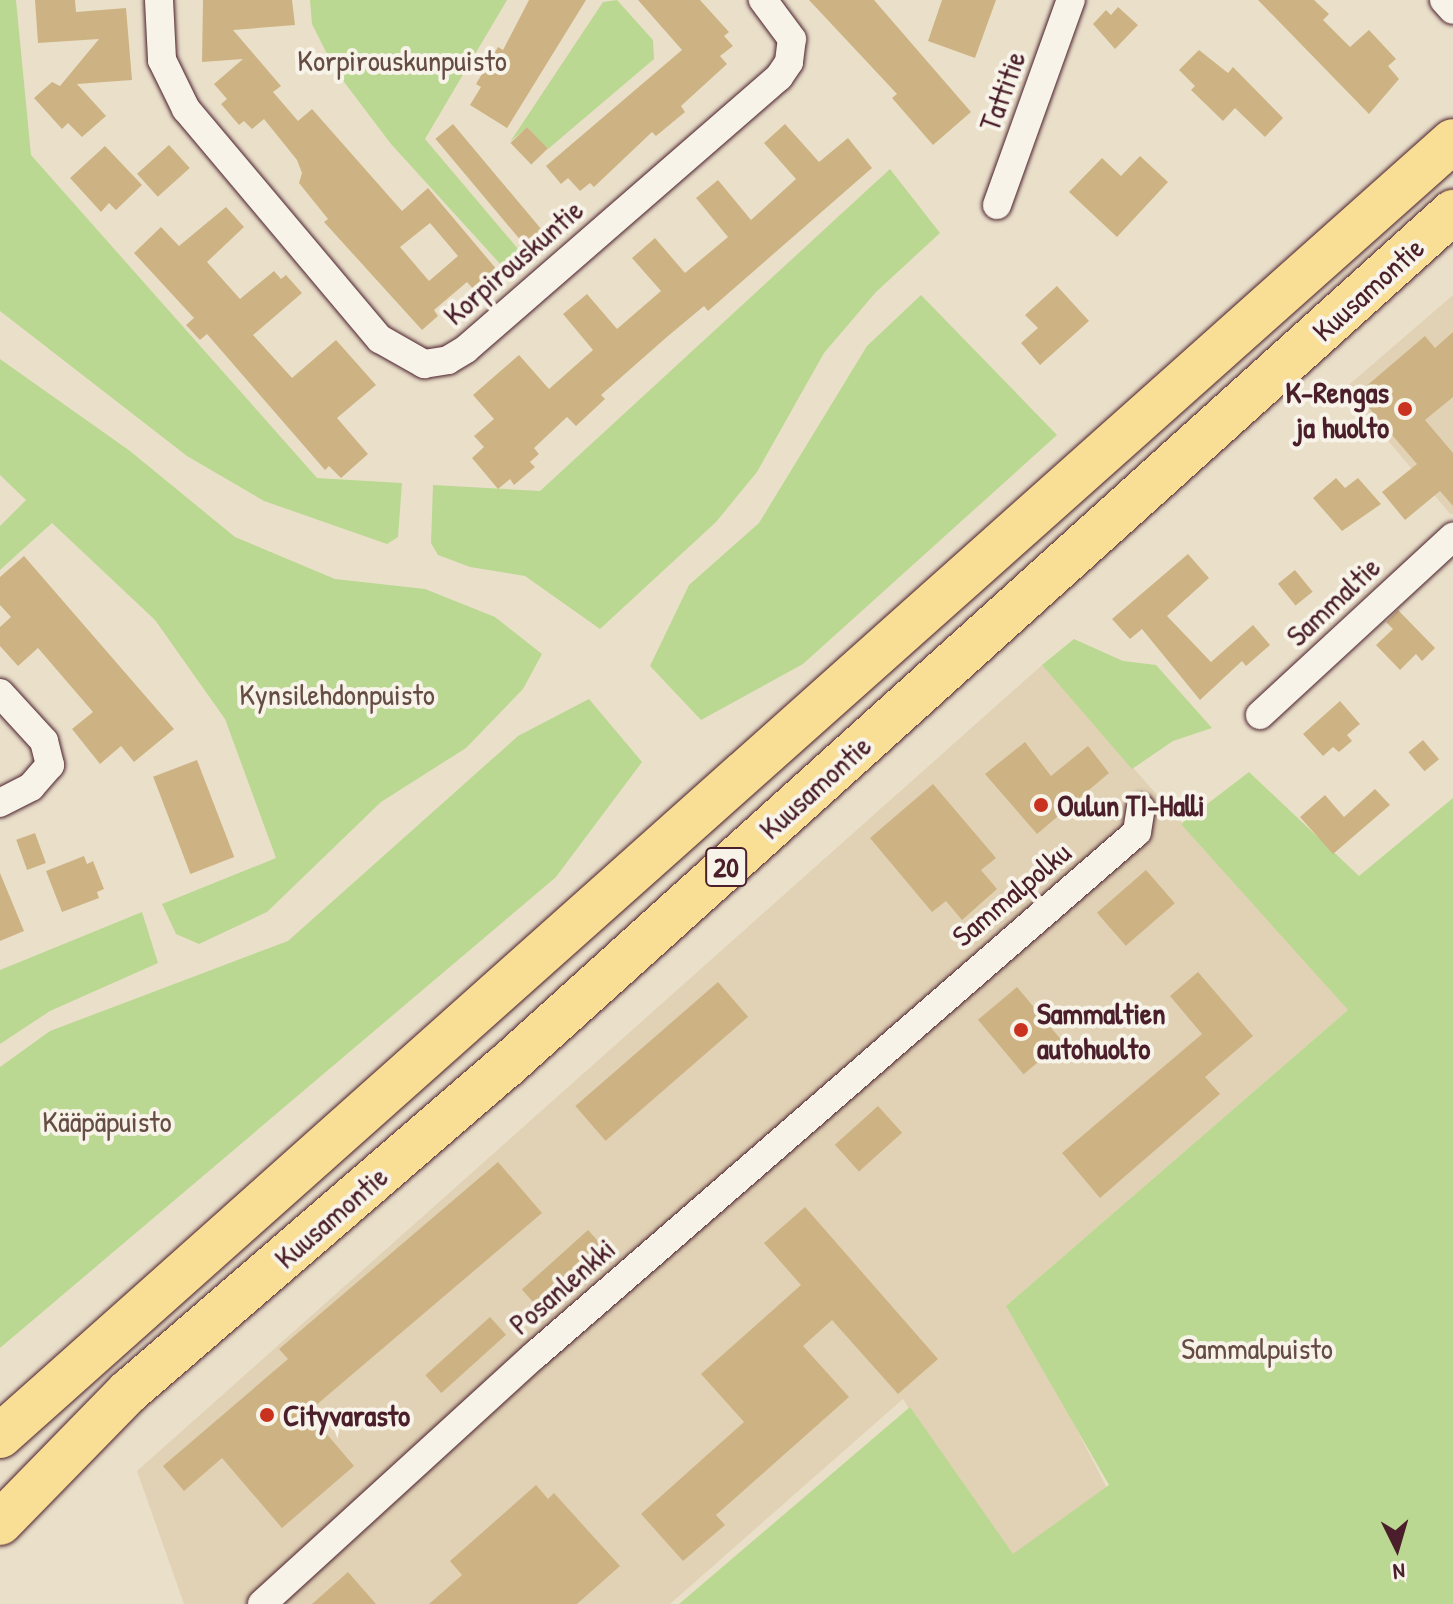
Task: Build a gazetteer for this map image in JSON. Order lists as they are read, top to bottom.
{
  "streets": {
    "highway": ["Kuusamontie", "20"],
    "street": [
      "Tattitie",
      "Korpirouskuntie",
      "Sammaltie",
      "Sammalpolku",
      "Posanlenkki"
    ]
  },
  "crossings": [
    ["Sammalpolku", "Posanlenkki"]
  ],
  "parks": [
    "Korpirouskunpuisto",
    "Kynsilehdonpuisto",
    "Kääpäpuisto",
    "Sammalpuisto"
  ],
  "places": [
    "K-Rengas ja huolto",
    "Oulun TI-Halli",
    "Sammaltien autohuolto",
    "Cityvarasto"
  ],
  "north": "bottom"
}
